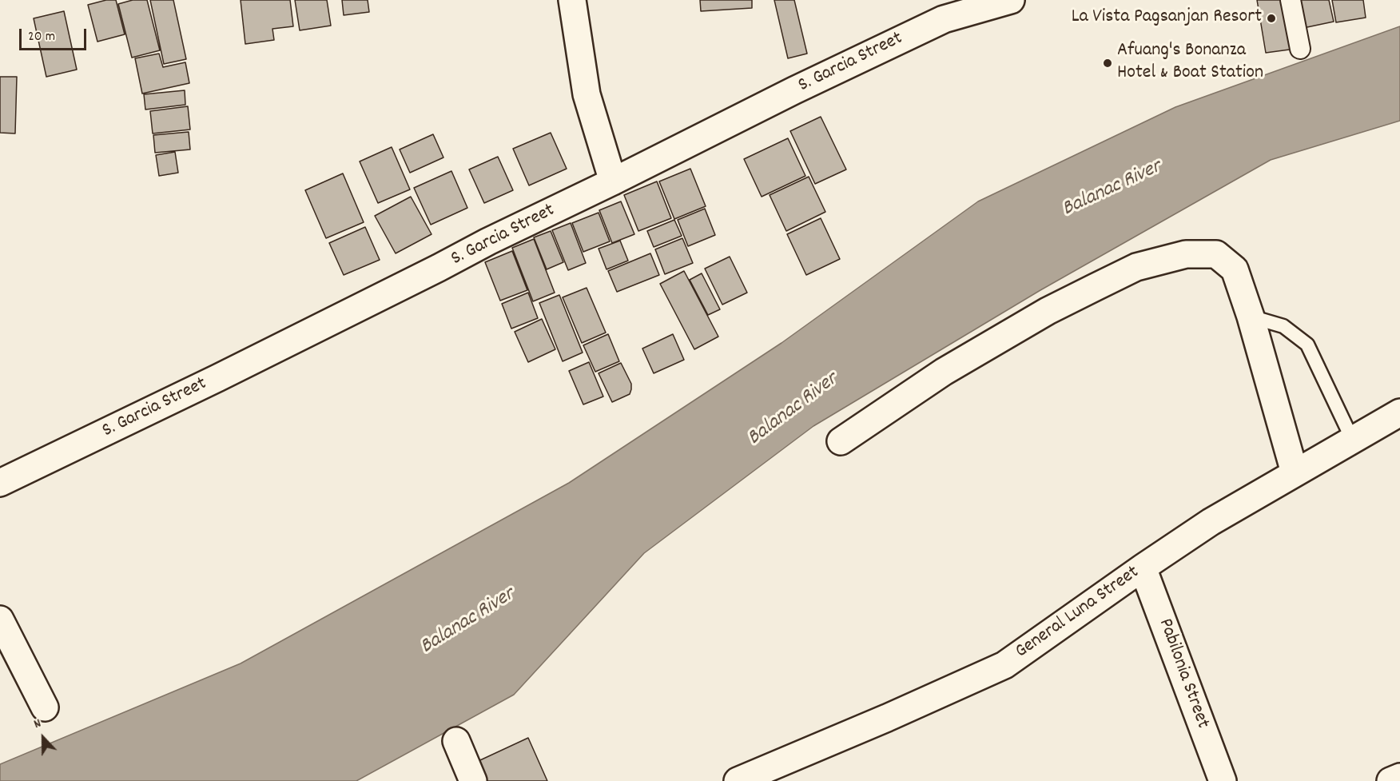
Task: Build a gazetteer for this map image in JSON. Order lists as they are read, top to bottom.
{
  "streets": {
    "street": ["S. Garcia Street", "General Luna Street", "Pabilonia Street"]
  },
  "crossings": [
    ["General Luna Street", "Pabilonia Street"]
  ],
  "water": ["Balanac River"],
  "places": ["La Vista Pagsanjan Resort", "Afuang's Bonanza Hotel & Boat Station"],
  "scale_bar": "20 m",
  "north": "top"
}
